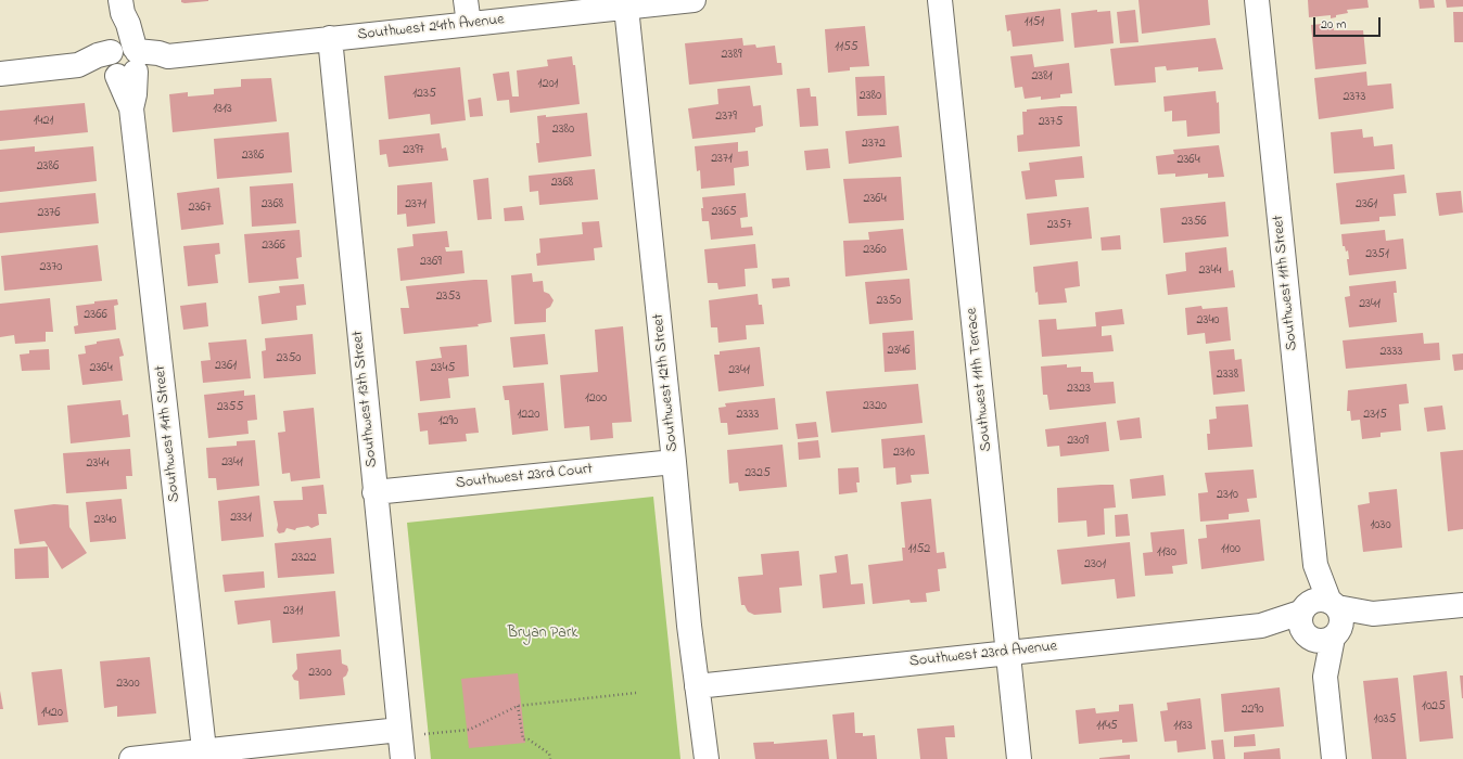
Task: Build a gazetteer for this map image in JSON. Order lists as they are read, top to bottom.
{
  "streets": {
    "street": [
      "Southwest 24th Avenue",
      "Southwest 11th Street",
      "Southwest 11th Terrace",
      "Southwest 12th Street",
      "Southwest 13th Street",
      "Southwest 14th Street",
      "Southwest 23rd Court",
      "Southwest 23rd Avenue"
    ]
  },
  "crossings": [
    ["Southwest 24th Avenue", "Southwest 12th Street"],
    ["Southwest 24th Avenue", "Southwest 13th Street"],
    ["Southwest 24th Avenue", "Southwest 14th Street"],
    ["Southwest 11th Street", "Southwest 23rd Avenue"],
    ["Southwest 11th Terrace", "Southwest 23rd Avenue"],
    ["Southwest 12th Street", "Southwest 23rd Court"],
    ["Southwest 12th Street", "Southwest 23rd Avenue"],
    ["Southwest 13th Street", "Southwest 23rd Court"]
  ],
  "parks": ["Bryan Park"],
  "house_numbers": [
    "1151",
    "1155",
    "2389",
    "2381",
    "1201",
    "1235",
    "2380",
    "2373",
    "1313",
    "2379",
    "1421",
    "2375",
    "2380",
    "2372",
    "2397",
    "2386",
    "2371",
    "2364",
    "2386",
    "2368",
    "2364",
    "2368",
    "2371",
    "2361",
    "2367",
    "2365",
    "2376",
    "2356",
    "2357",
    "2366",
    "2360",
    "2351",
    "2369",
    "2370",
    "2344",
    "2353",
    "2350",
    "2341",
    "2366",
    "2340",
    "2346",
    "2333",
    "2350",
    "2361",
    "2364",
    "2345",
    "2341",
    "2338",
    "2323",
    "1200",
    "2320",
    "2355",
    "1220",
    "2333",
    "2315",
    "1290",
    "2309",
    "2310",
    "2341",
    "2344",
    "2325",
    "2310",
    "2331",
    "2340",
    "1030",
    "1152",
    "1100",
    "1130",
    "2322",
    "2301",
    "2311",
    "2300",
    "2300",
    "1025",
    "2290",
    "1420",
    "1035",
    "1145",
    "1133"
  ],
  "scale_bar": "20 m"
}
